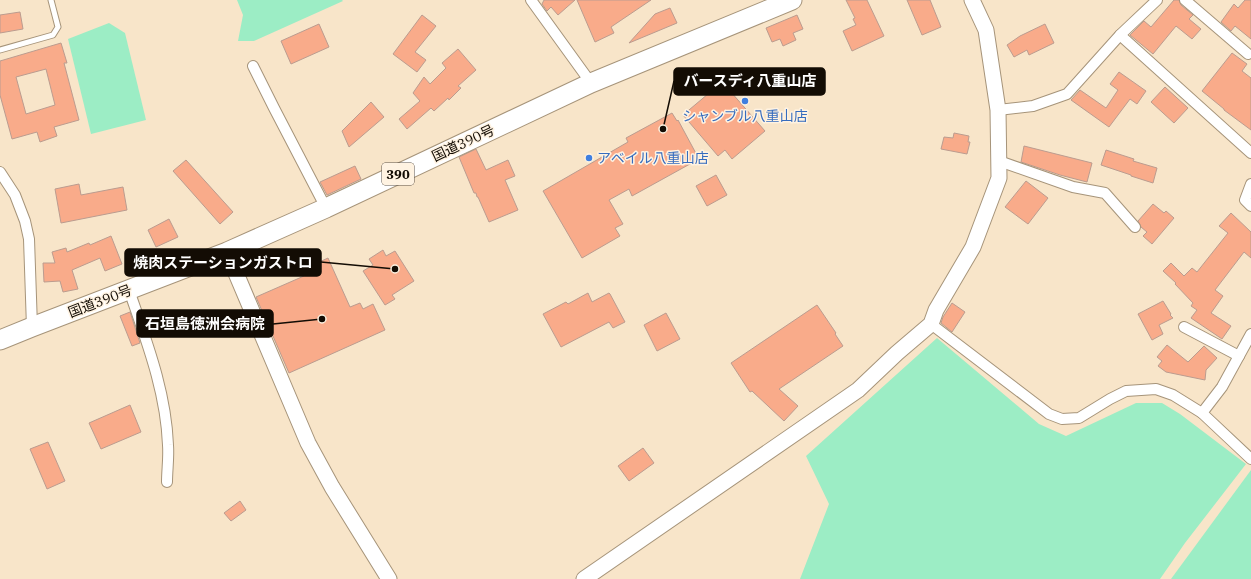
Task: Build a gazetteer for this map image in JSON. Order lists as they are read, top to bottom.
{
  "streets": {
    "highway": ["国道390号", "390"]
  },
  "places": [
    "シャンブル八重山店",
    "バースディ八重山店",
    "アベイル八重山店",
    "焼肉ステーションガストロ",
    "石垣島徳洲会病院"
  ]
}
